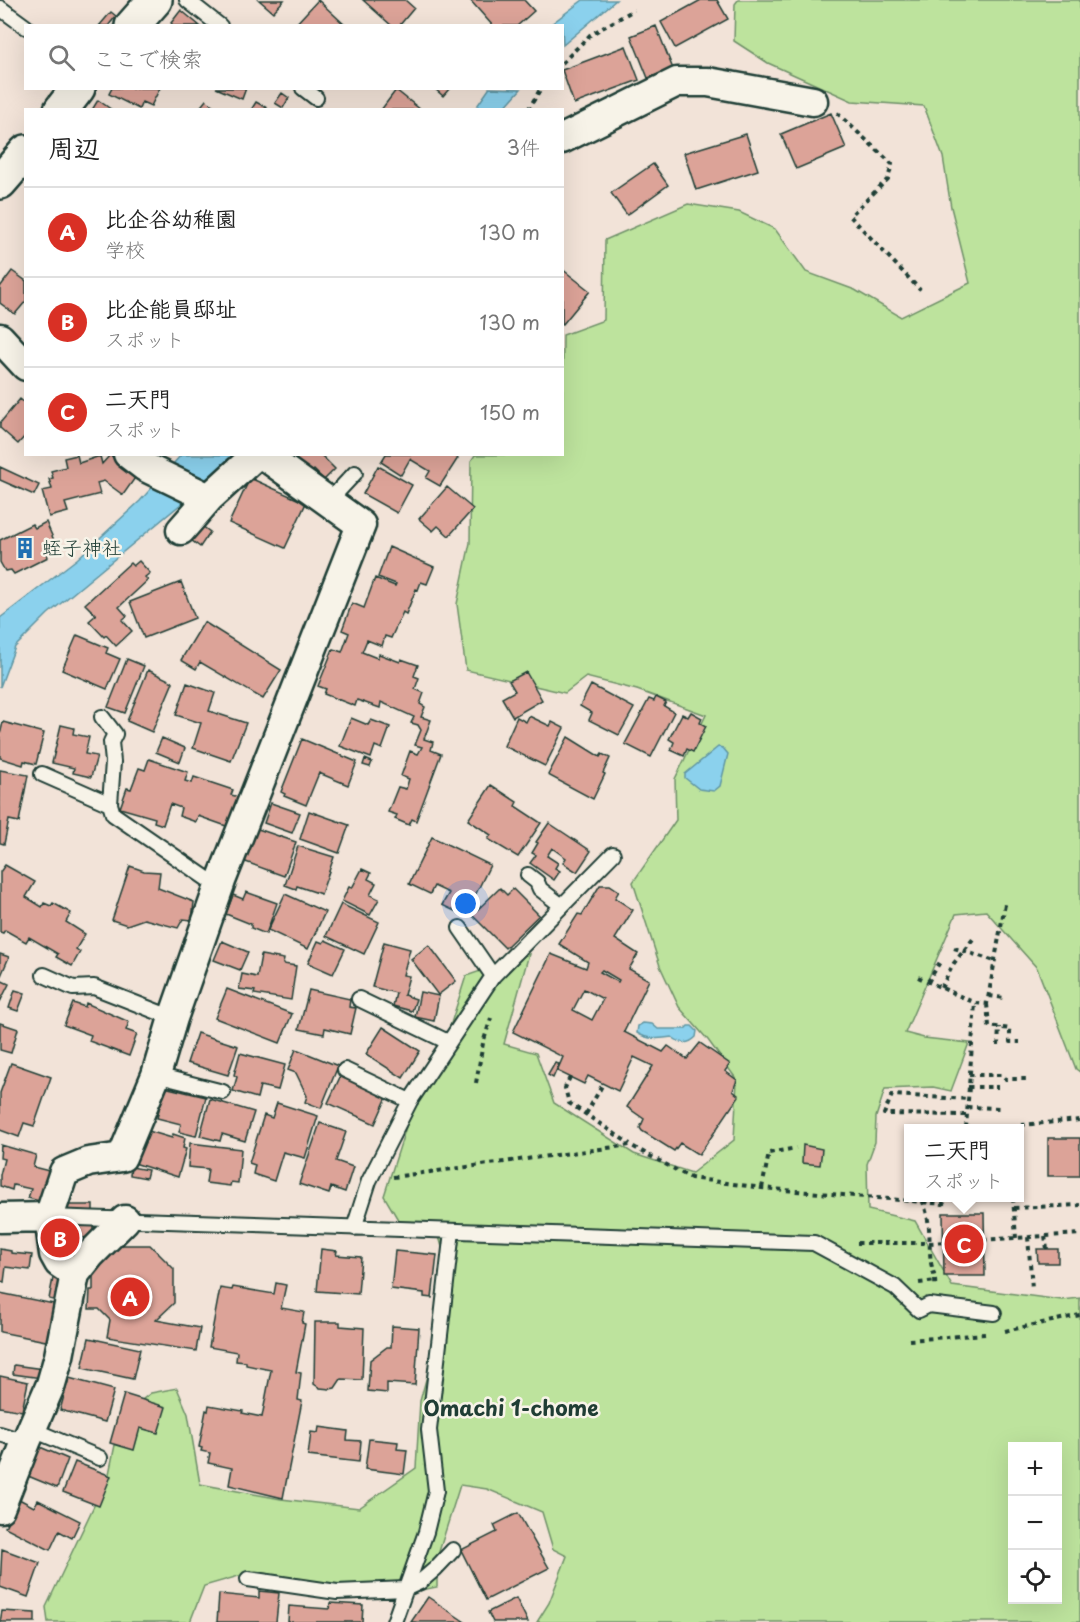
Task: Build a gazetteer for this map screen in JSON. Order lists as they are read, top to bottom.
{
  "districts": ["Omachi 1-chome"],
  "places": {
    "building": ["蛭子神社"]
  },
  "page": {
    "search": "ここで検索",
    "heading": ["周辺", "3件"],
    "list": [
      {
        "mark": "A",
        "name": "比企谷幼稚園",
        "note": "学校",
        "value": "130 m"
      },
      {
        "mark": "B",
        "name": "比企能員邸址",
        "note": "スポット",
        "value": "130 m"
      },
      {
        "mark": "C",
        "name": "二天門",
        "note": "スポット",
        "value": "150 m"
      }
    ],
    "popup": ["二天門", "スポット"],
    "pins": ["B", "C", "A"],
    "map_buttons": ["+", "−"]
  }
}
